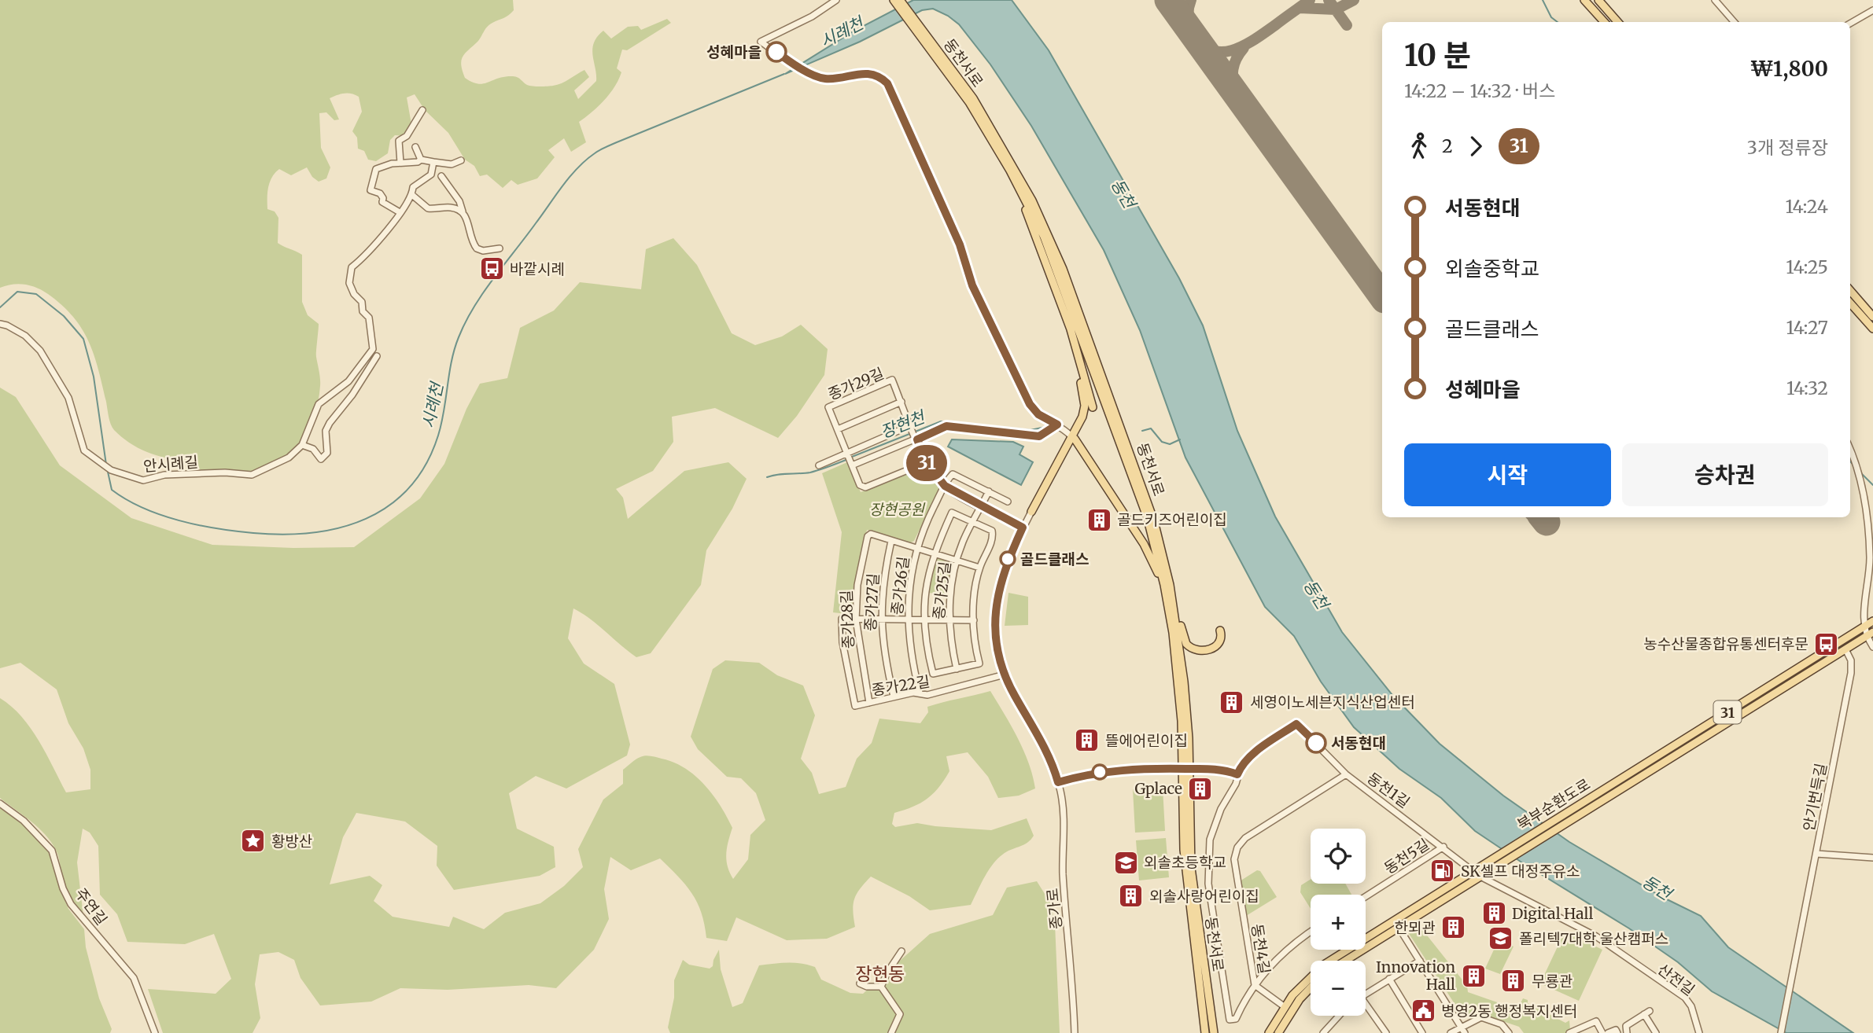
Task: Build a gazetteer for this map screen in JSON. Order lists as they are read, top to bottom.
{
  "streets": {
    "main road": ["동천서로", "31", "북부순환도로"],
    "street": [
      "종가29길",
      "안시례길",
      "종가26길",
      "종가25길",
      "종가27길",
      "종가28길",
      "종가22길",
      "동천1길",
      "안기번득길",
      "동천5길",
      "주연길",
      "종가로",
      "동천4길",
      "산전길"
    ]
  },
  "crossings": [
    ["종가29길", "종가26길"],
    ["종가29길", "종가25길"],
    ["종가29길", "종가로"],
    ["종가26길", "종가22길"],
    ["종가27길", "종가28길"],
    ["종가27길", "종가22길"],
    ["종가28길", "종가22길"],
    ["종가22길", "종가로"],
    ["동천1길", "북부순환도로"],
    ["동천1길", "동천5길"],
    ["동천1길", "동천4길"],
    ["동천1길", "산전길"],
    ["안기번득길", "북부순환도로"],
    ["북부순환도로", "동천4길"],
    ["북부순환도로", "산전길"]
  ],
  "districts": ["장현동"],
  "water": ["시례천", "동천", "장현천"],
  "parks": ["장현공원"],
  "places": {
    "other": ["성혜마을", "골드클래스", "서동현대"],
    "bus stop": ["바깥시례", "농수산물종합유통센터후문"],
    "building": [
      "골드키즈어린이집",
      "세영이노세븐지식산업센터",
      "뜰에어린이집",
      "Gplace",
      "외솔사랑어린이집",
      "Digital Hall",
      "한뫼관",
      "Innovation Hall",
      "무룡관"
    ],
    "place": ["황방산"],
    "school or university": ["외솔초등학교", "폴리텍7대학 울산캠퍼스"],
    "fuel station": ["SK셀프 대정주유소"],
    "public building": ["병영2동 행정복지센터"]
  },
  "lines": ["bus line 31"],
  "page": {
    "on_map": "31",
    "heading": ["10 분", "14:22 – 14:32 · 버스", "₩1,800"],
    "legs": ["2", "31", "3개 정류장"],
    "list": [
      {
        "name": "서동현대",
        "value": "14:24"
      },
      {
        "name": "외솔중학교",
        "value": "14:25"
      },
      {
        "name": "골드클래스",
        "value": "14:27"
      },
      {
        "name": "성혜마을",
        "value": "14:32"
      }
    ],
    "buttons": ["시작", "승차권"],
    "map_buttons": ["+", "−"]
  }
}
